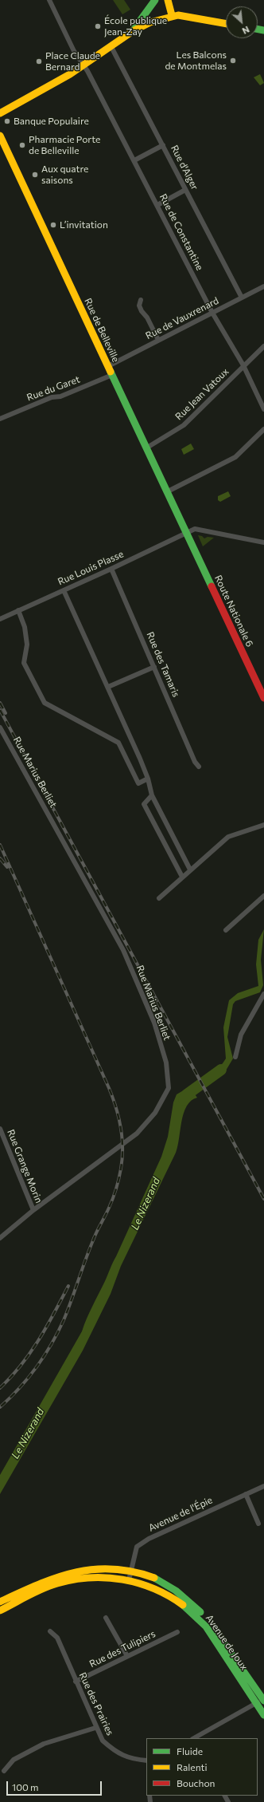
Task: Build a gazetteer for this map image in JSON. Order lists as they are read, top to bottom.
{
  "streets": {
    "main road": ["Rue de Belleville", "Route Nationale 6", "Avenue de Joux"],
    "street": [
      "Rue d'Alger",
      "Rue de Constantine",
      "Rue de Vauxrenard",
      "Rue du Garet",
      "Rue Jean Vatoux",
      "Rue Louis Plasse",
      "Rue des Tamaris",
      "Rue Marius Berliet",
      "Rue Grange Morin",
      "Avenue de l'Épie",
      "Rue des Tulipiers",
      "Rue des Prairies"
    ]
  },
  "crossings": [
    ["Rue d'Alger", "Rue de Vauxrenard"],
    ["Rue de Constantine", "Rue de Vauxrenard"],
    ["Rue de Constantine", "Rue Jean Vatoux"],
    ["Rue de Vauxrenard", "Rue de Belleville"],
    ["Rue de Belleville", "Rue du Garet"],
    ["Rue de Belleville", "Rue Jean Vatoux"],
    ["Rue de Belleville", "Rue Louis Plasse"],
    ["Rue de Belleville", "Route Nationale 6"],
    ["Rue Louis Plasse", "Route Nationale 6"],
    ["Rue Louis Plasse", "Rue des Tamaris"],
    ["Rue Marius Berliet", "Rue Grange Morin"],
    ["Avenue de l'Épie", "Avenue de Joux"],
    ["Rue des Tulipiers", "Rue des Prairies"]
  ],
  "water": ["Le Nizerand"],
  "places": [
    "École publique Jean-Zay",
    "Les Balcons de Montmelas",
    "Place Claude Bernard",
    "Banque Populaire",
    "Pharmacie Porte de Belleville",
    "Aux quatre saisons",
    "L’invitation"
  ],
  "legend": ["Fluide", "Ralenti", "Bouchon"],
  "scale_bar": "100 m",
  "north": "bottom right"
}
